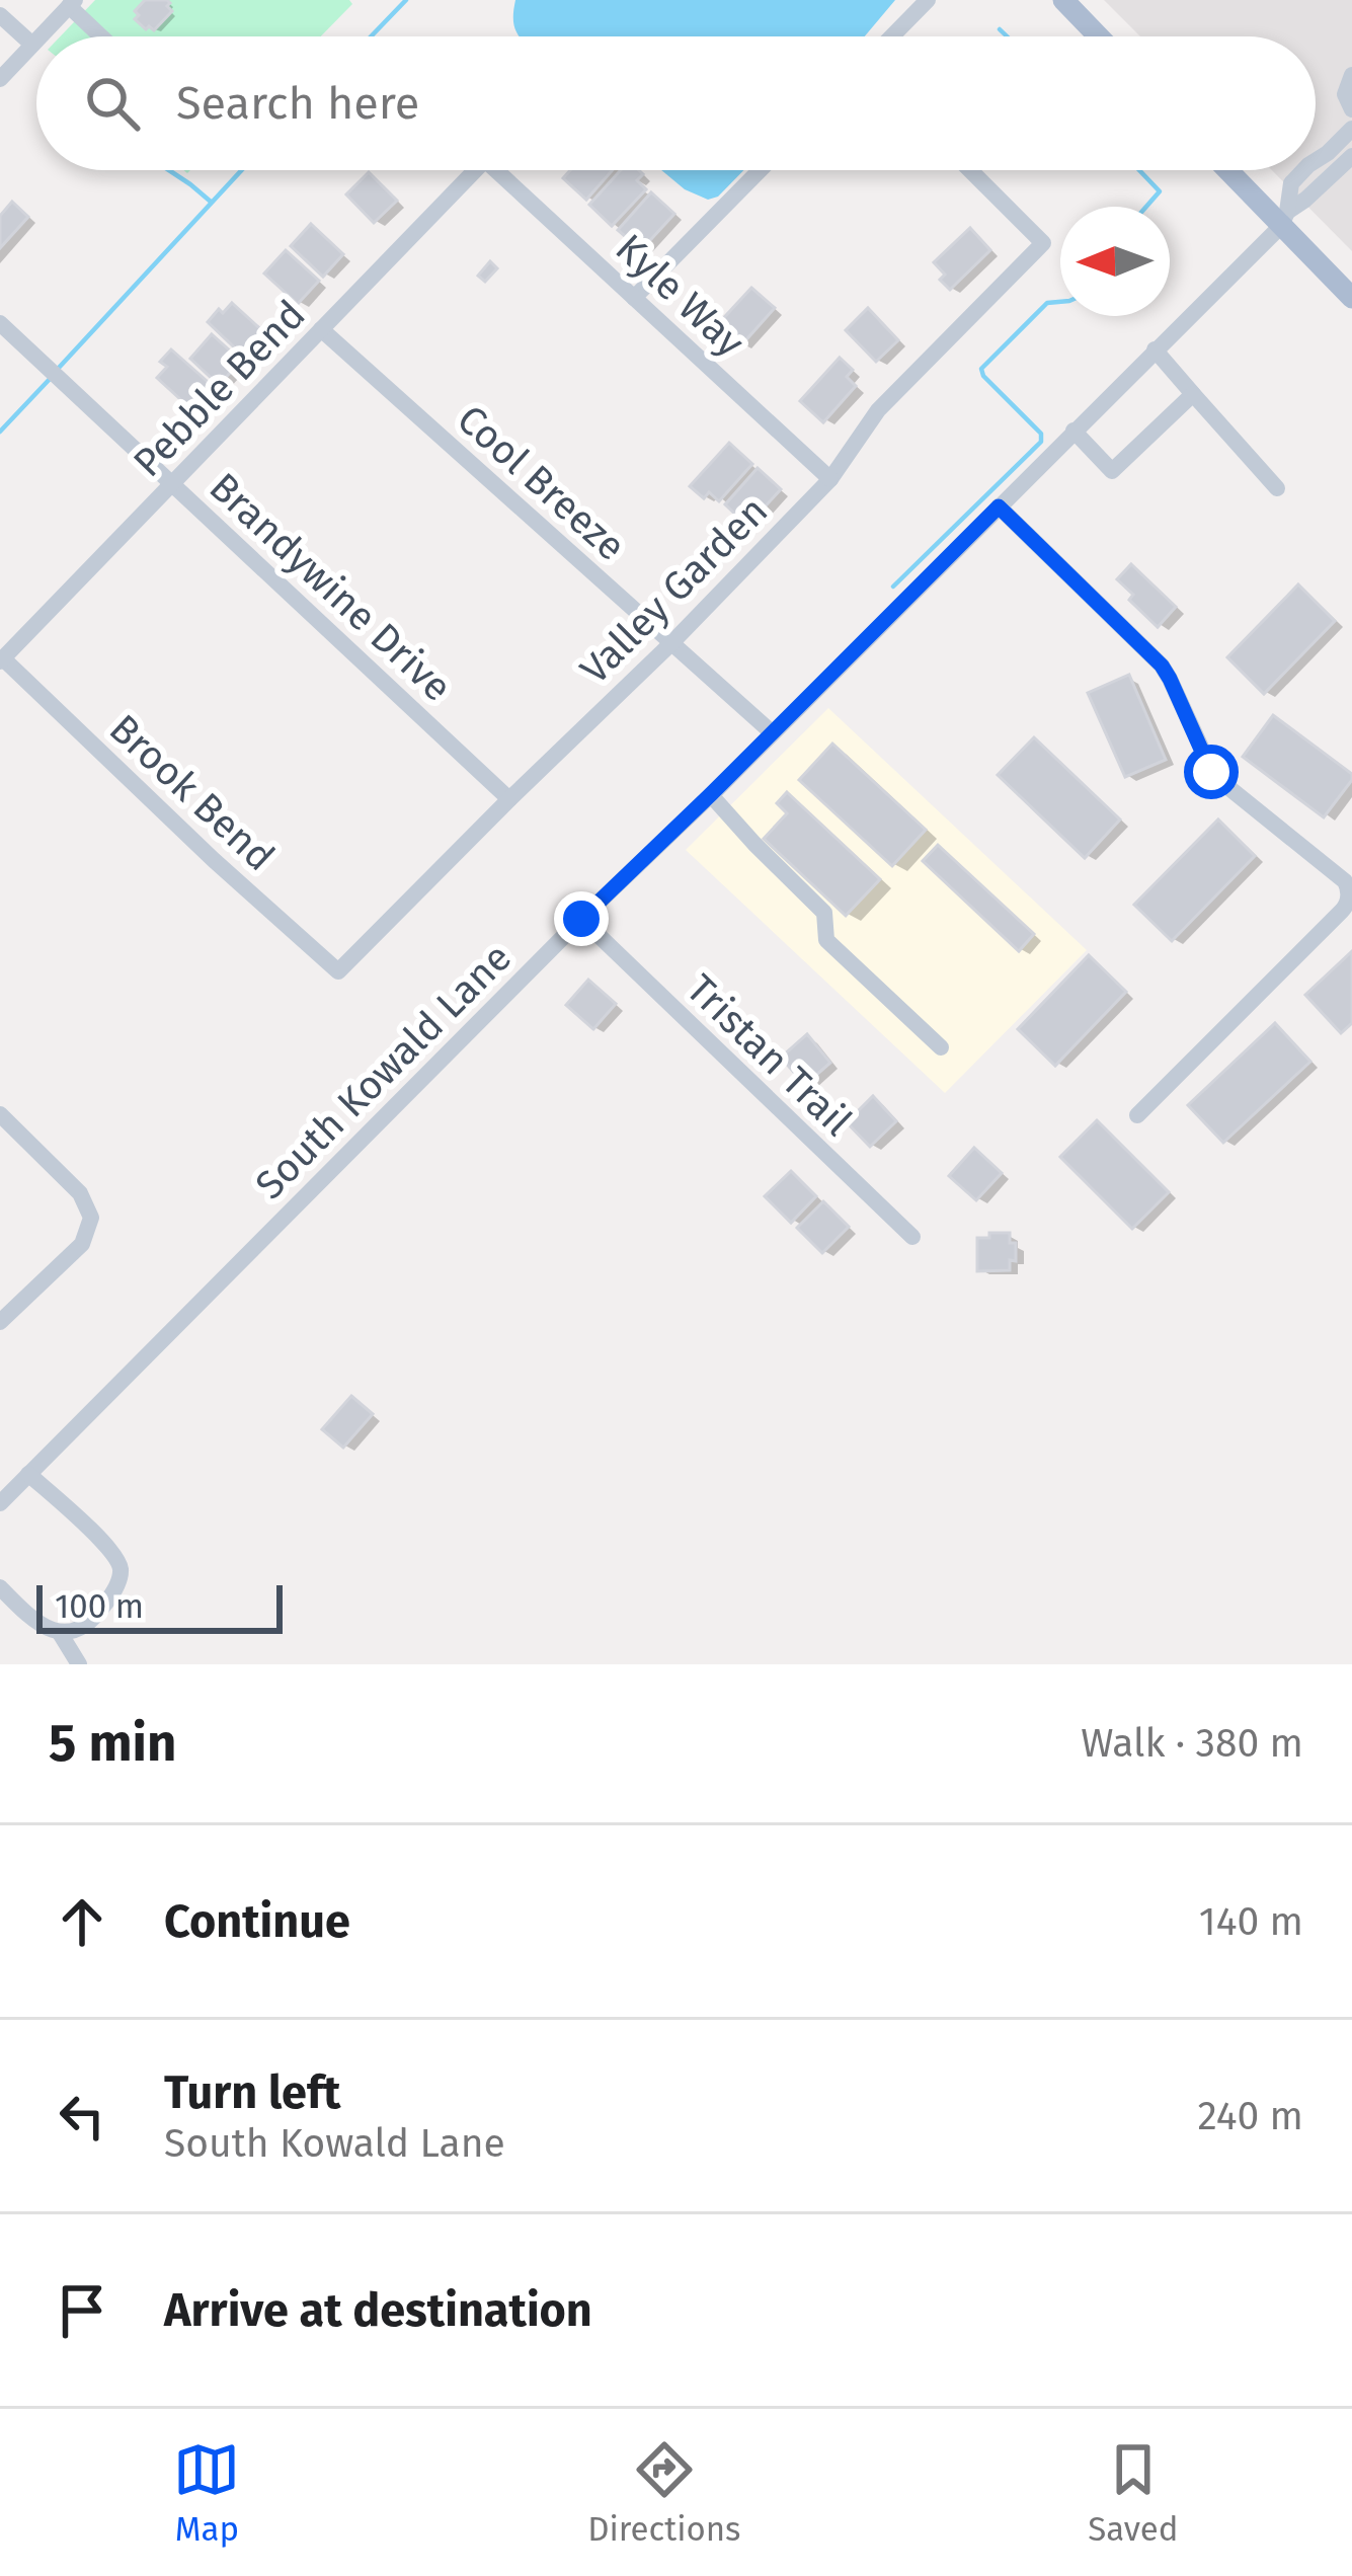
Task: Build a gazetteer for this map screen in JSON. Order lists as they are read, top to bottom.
{
  "streets": {
    "street": [
      "Kyle Way",
      "Pebble Bend",
      "Cool Breeze",
      "Brandywine Drive",
      "Valley Garden",
      "Brook Bend",
      "Tristan Trail",
      "South Kowald Lane"
    ]
  },
  "crossings": [
    ["Kyle Way", "Valley Garden"],
    ["Pebble Bend", "Cool Breeze"],
    ["Pebble Bend", "Brandywine Drive"],
    ["Pebble Bend", "Brook Bend"],
    ["Cool Breeze", "Valley Garden"],
    ["Cool Breeze", "South Kowald Lane"],
    ["Brandywine Drive", "Valley Garden"],
    ["Valley Garden", "Brook Bend"],
    ["Tristan Trail", "South Kowald Lane"]
  ],
  "scale_bar": "100 m",
  "north": "left",
  "page": {
    "search": "Search here",
    "scale": "100 m",
    "heading": ["5 min", "Walk · 380 m"],
    "list": [
      ["Continue", "140 m"],
      ["Turn left", "South Kowald Lane", "240 m"],
      "Arrive at destination"
    ],
    "nav": ["Map", "Directions", "Saved"]
  }
}
